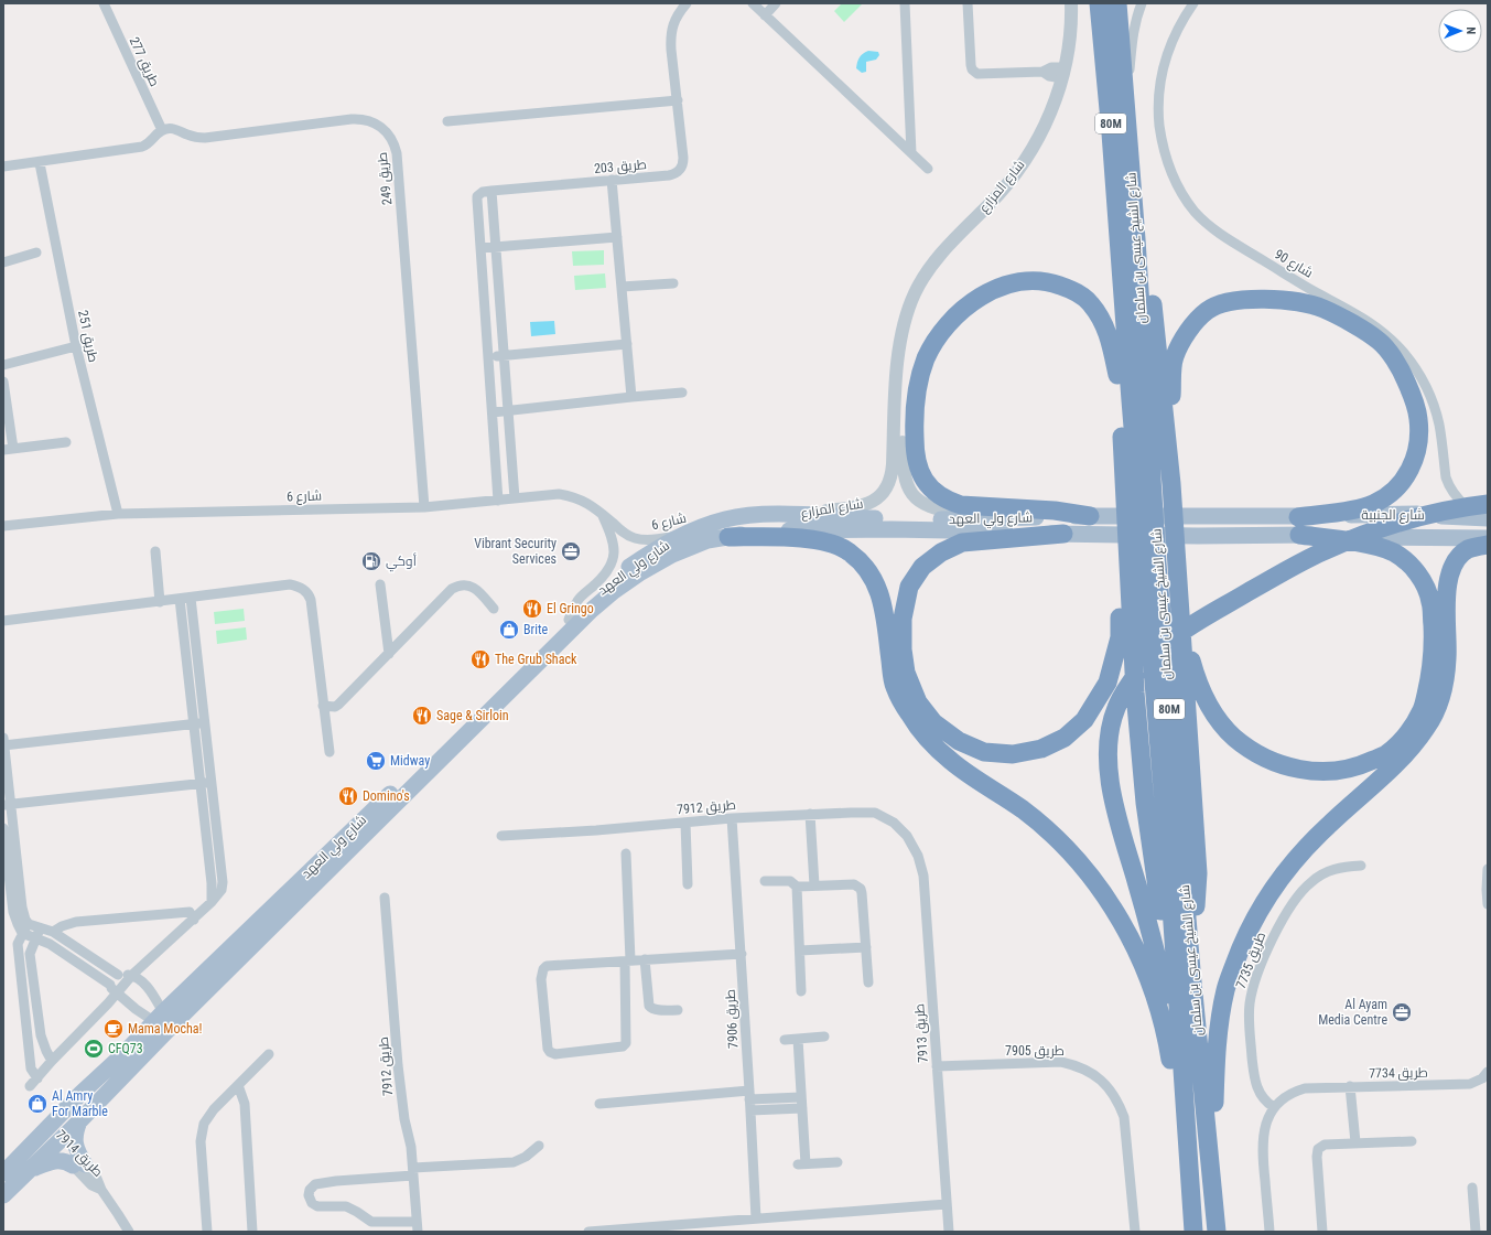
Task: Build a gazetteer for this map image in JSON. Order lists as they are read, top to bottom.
{
  "streets": {
    "highway": ["80M", "شارع الشيخ عيسى بن سلمان"],
    "main road": ["شارع الجنبية", "شارع ولي العهد"],
    "street": [
      "طريق 277",
      "طريق 203",
      "طريق 249",
      "شارع المزارع",
      "شارع 90",
      "طريق 251",
      "شارع 6",
      "طريق 7912",
      "طريق 7735",
      "طريق 7906",
      "طريق 7913",
      "طريق 7905",
      "طريق 7734",
      "طريق 7914"
    ]
  },
  "crossings": [
    ["طريق 277", "طريق 249"],
    ["طريق 249", "شارع 6"],
    ["شارع المزارع", "شارع ولي العهد"],
    ["شارع 90", "شارع الجنبية"],
    ["طريق 251", "شارع 6"],
    ["شارع 6", "شارع ولي العهد"],
    ["شارع الجنبية", "شارع ولي العهد"],
    ["شارع ولي العهد", "طريق 7914"],
    ["طريق 7912", "طريق 7906"],
    ["طريق 7912", "طريق 7913"],
    ["طريق 7735", "طريق 7734"],
    ["طريق 7913", "طريق 7905"]
  ],
  "places": {
    "office": ["Vibrant Security Services", "Al Ayam Media Centre"],
    "fuel station": ["أوكي"],
    "restaurant": [
      "El Gringo",
      "The Grub Shack",
      "Sage & Sirloin",
      "Domino's"
    ],
    "shop": ["Brite", "Al Amry For Marble"],
    "supermarket": ["Midway"],
    "cafe": ["Mama Mocha!"],
    "sports": ["CFQ73"]
  },
  "north": "right"
}
